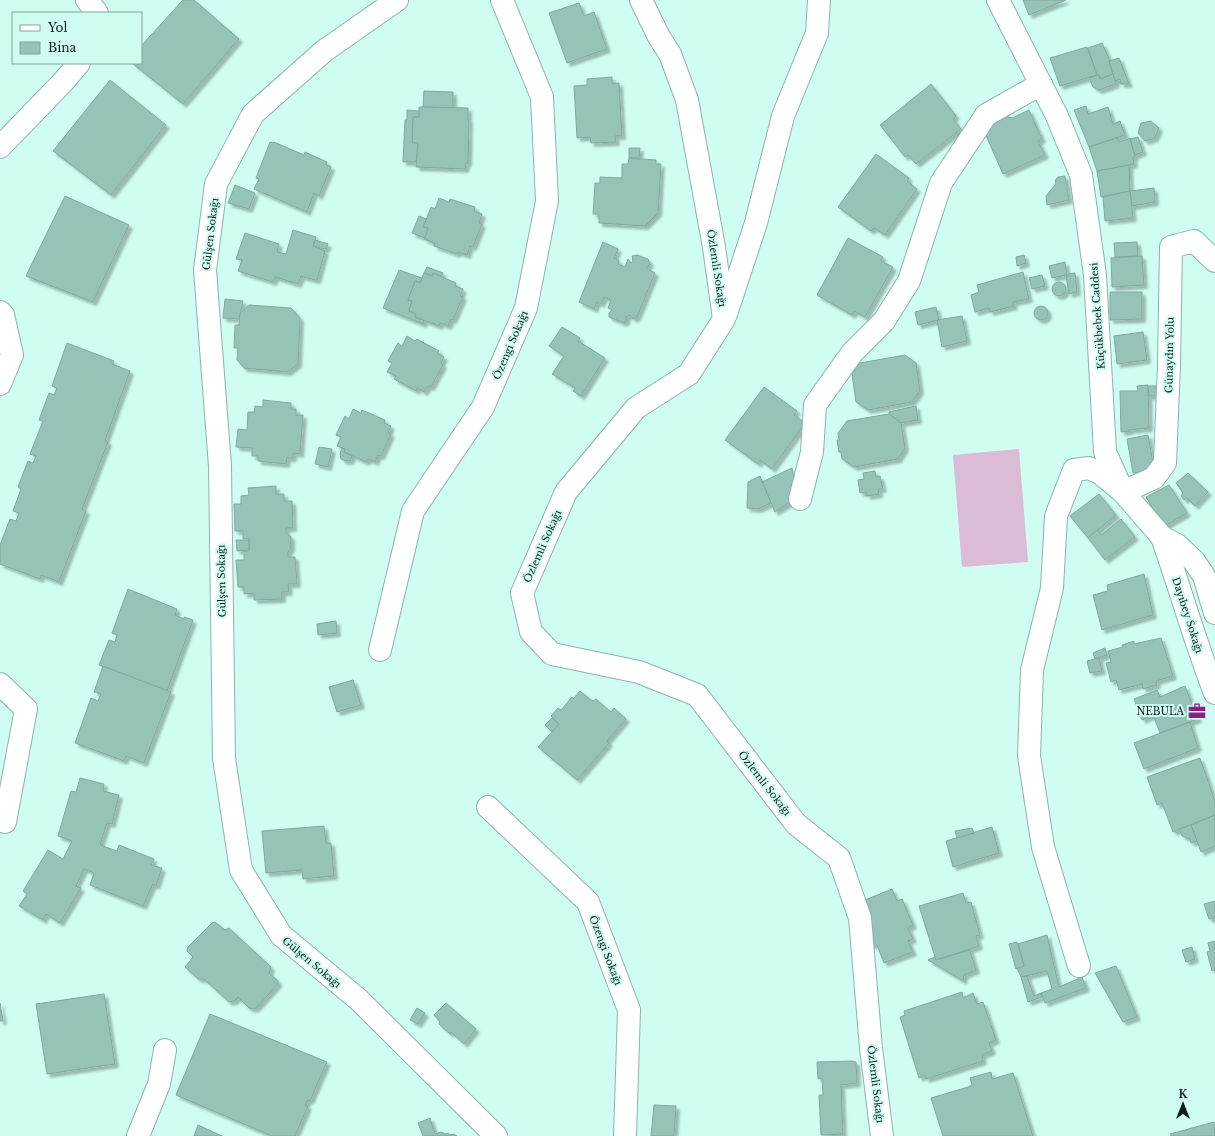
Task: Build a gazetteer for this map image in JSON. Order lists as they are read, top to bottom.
{
  "streets": {
    "street": [
      "Gülşen Sokağı",
      "Özlemli Sokağı",
      "Küçükbebek Caddesi",
      "Özengi Sokağı",
      "Günaydın Yolu",
      "Dayıbey Sokağı"
    ]
  },
  "crossings": [
    ["Küçükbebek Caddesi", "Günaydın Yolu"],
    ["Küçükbebek Caddesi", "Dayıbey Sokağı"]
  ],
  "places": {
    "office": ["NEBULA"]
  },
  "legend": ["Yol", "Bina"],
  "north": "top"
}
